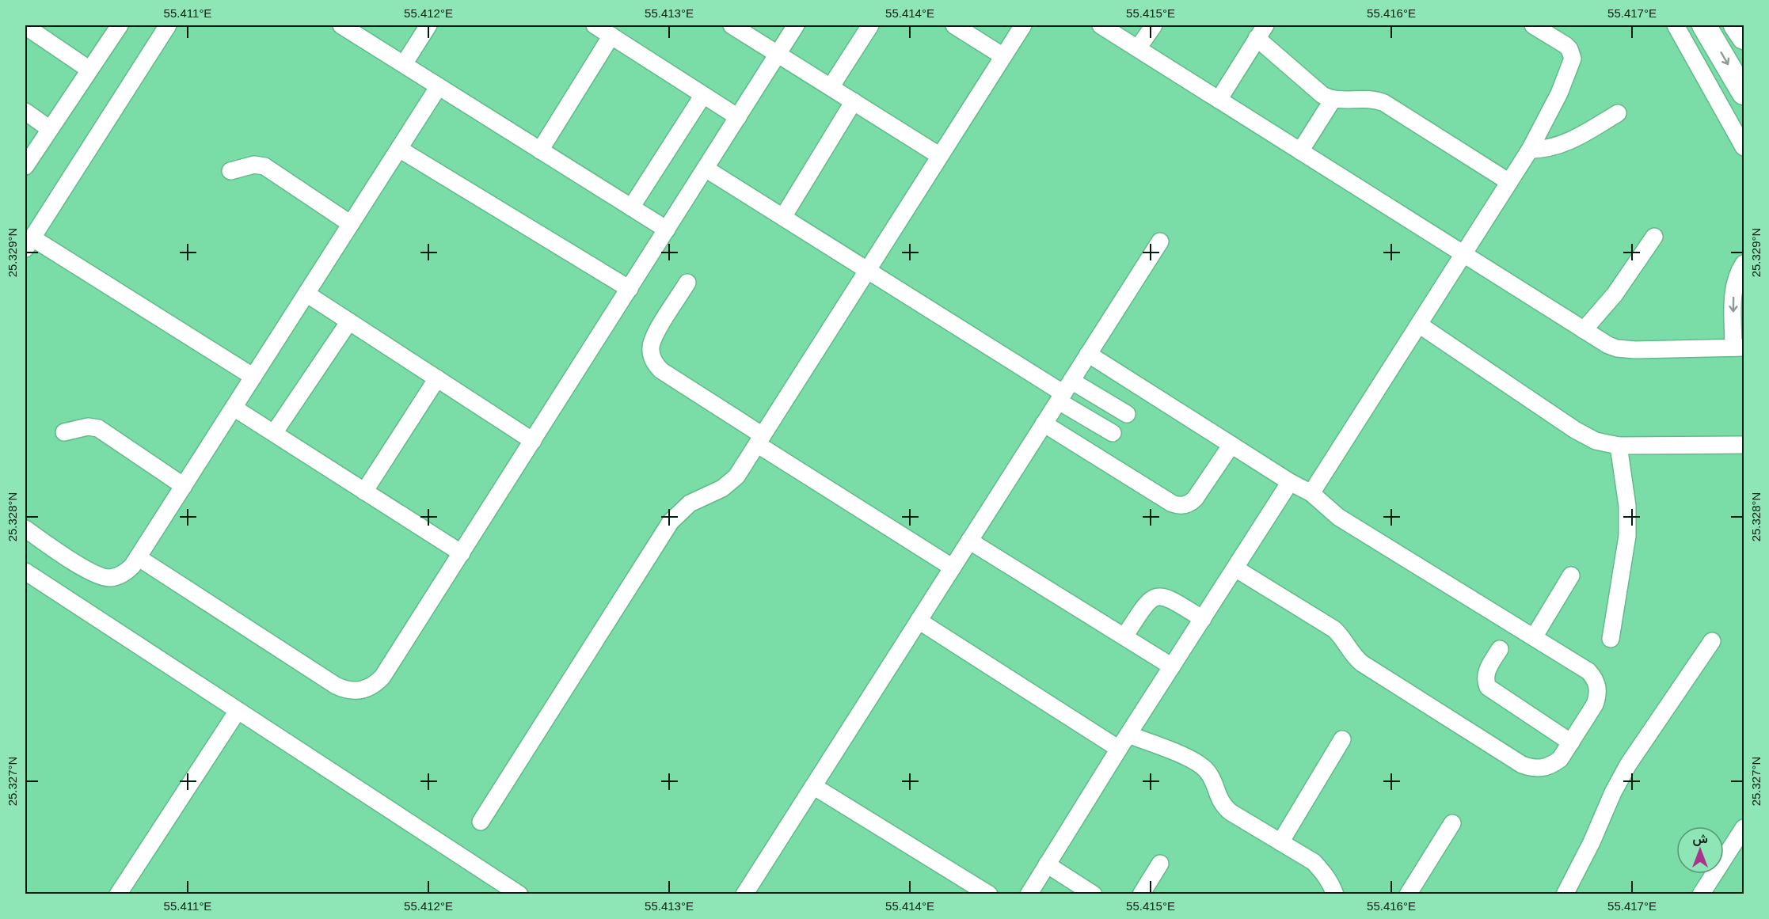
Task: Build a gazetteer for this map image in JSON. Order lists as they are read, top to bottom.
{
  "north": "top",
  "coordinates": [
    "55.411°E",
    "55.412°E",
    "55.413°E",
    "55.414°E",
    "55.415°E",
    "55.416°E",
    "55.417°E",
    "25.329°N",
    "25.328°N",
    "25.327°N"
  ]
}
